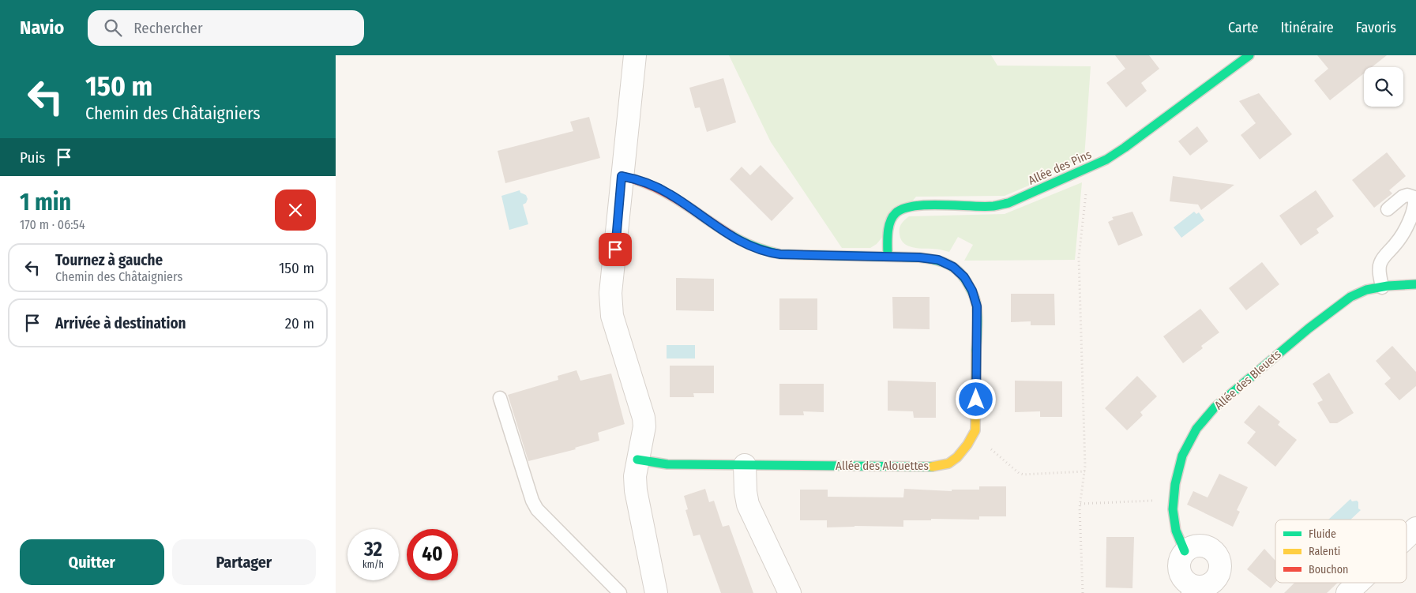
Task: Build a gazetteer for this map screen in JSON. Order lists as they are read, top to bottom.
{
  "streets": {
    "street": ["Allée des Pins", "Allée des Bleuets", "Allée des Alouettes"]
  },
  "crossings": [
    ["Allée des Pins", "Allée des Alouettes"]
  ],
  "legend": ["Fluide", "Ralenti", "Bouchon"],
  "page": {
    "header": "Navio",
    "search": "Rechercher",
    "nav": ["Carte", "Itinéraire", "Favoris"],
    "turn": ["150 m", "Chemin des Châtaigniers"],
    "then": "Puis",
    "heading": ["1 min", "170 m · 06:54"],
    "list": [
      {
        "name": "Tournez à gauche",
        "note": "Chemin des Châtaigniers",
        "value": "150 m"
      },
      {
        "name": "Arrivée à destination",
        "value": "20 m"
      }
    ],
    "speed": "32 km/h",
    "limit": "40",
    "buttons": ["Quitter", "Partager"]
  }
}
